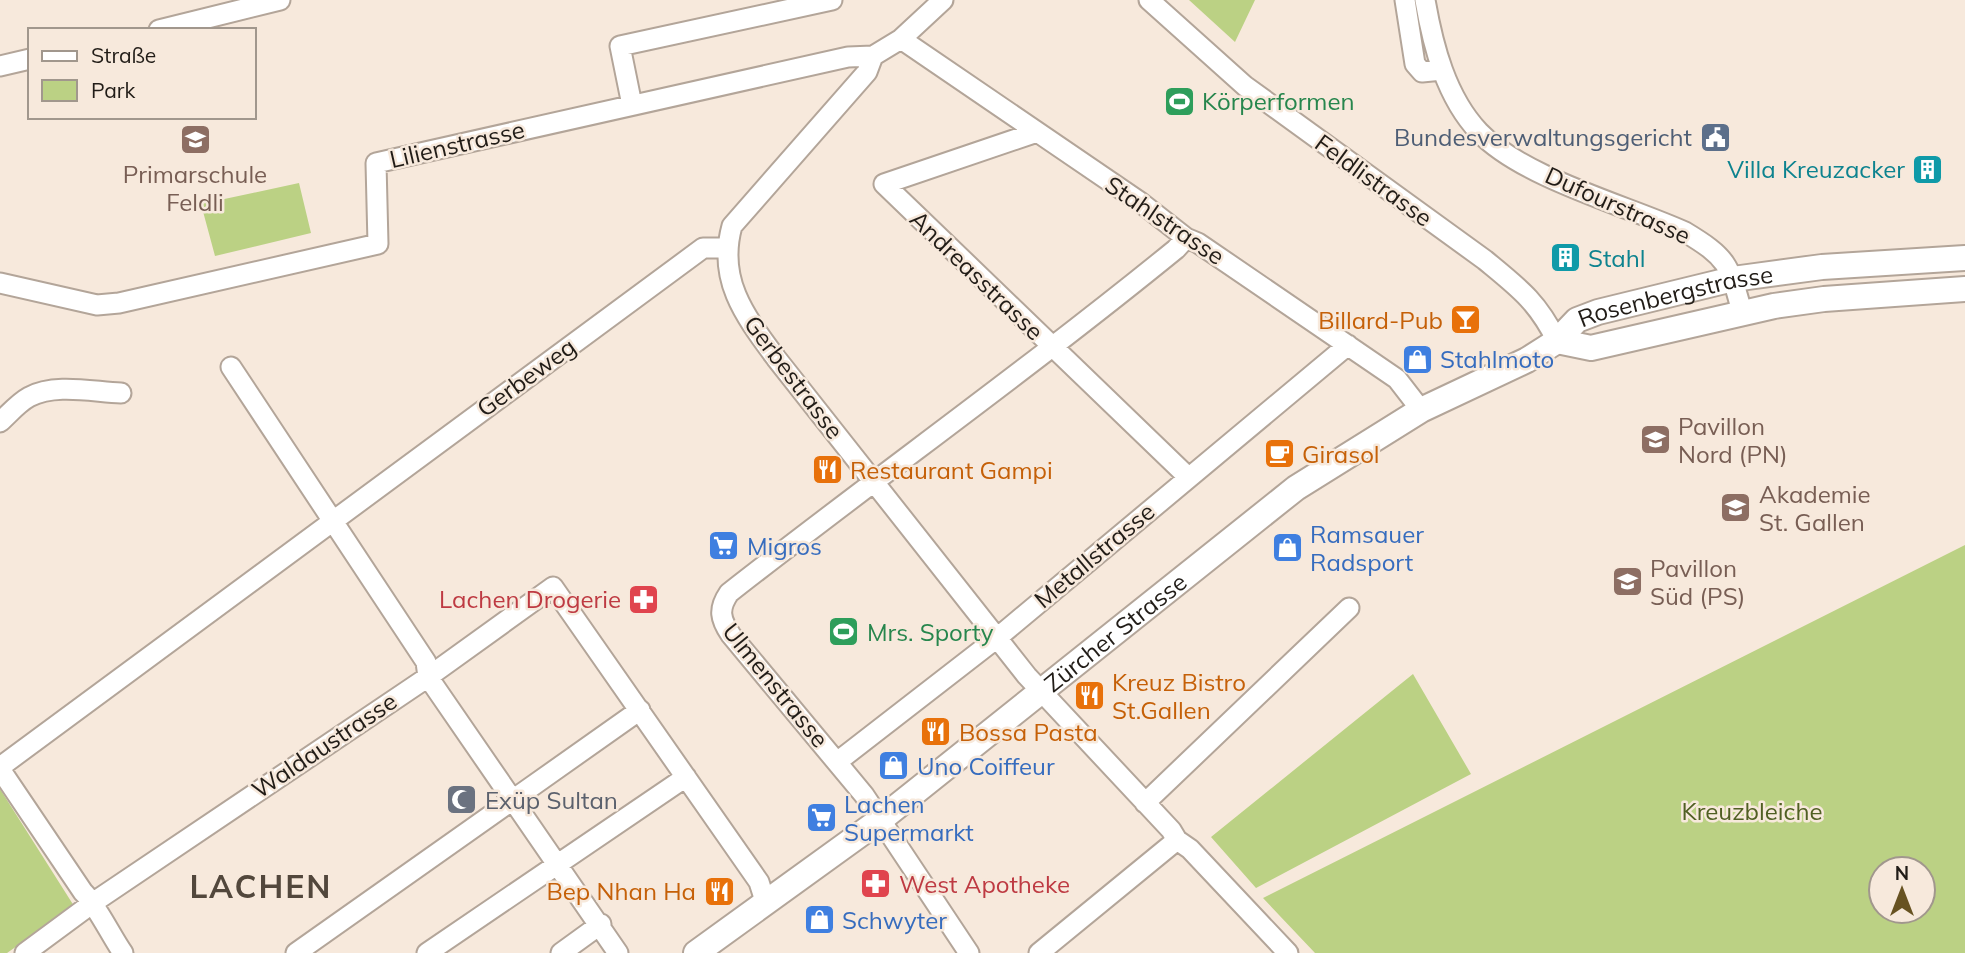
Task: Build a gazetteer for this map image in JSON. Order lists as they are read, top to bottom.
{
  "streets": {
    "main road": ["Rosenbergstrasse", "Zürcher Strasse"],
    "street": [
      "Lilienstrasse",
      "Feldlistrasse",
      "Dufourstrasse",
      "Stahlstrasse",
      "Andreasstrasse",
      "Gerbeweg",
      "Gerbestrasse",
      "Metallstrasse",
      "Ulmenstrasse",
      "Waldaustrasse"
    ]
  },
  "crossings": [
    ["Feldlistrasse", "Rosenbergstrasse"],
    ["Feldlistrasse", "Zürcher Strasse"],
    ["Dufourstrasse", "Rosenbergstrasse"],
    ["Stahlstrasse", "Andreasstrasse"],
    ["Stahlstrasse", "Metallstrasse"],
    ["Stahlstrasse", "Zürcher Strasse"],
    ["Andreasstrasse", "Metallstrasse"],
    ["Rosenbergstrasse", "Zürcher Strasse"],
    ["Gerbeweg", "Gerbestrasse"],
    ["Gerbestrasse", "Metallstrasse"],
    ["Gerbestrasse", "Zürcher Strasse"],
    ["Gerbestrasse", "Ulmenstrasse"],
    ["Metallstrasse", "Ulmenstrasse"],
    ["Zürcher Strasse", "Ulmenstrasse"]
  ],
  "districts": ["LACHEN"],
  "parks": ["Kreuzbleiche"],
  "places": {
    "sports": ["Körperformen", "Mrs. Sporty"],
    "public building": ["Bundesverwaltungsgericht"],
    "school or university": [
      "Primarschule Feldli",
      "Pavillon Nord (PN)",
      "Akademie St. Gallen",
      "Pavillon Süd (PS)"
    ],
    "building": ["Villa Kreuzacker", "Stahl"],
    "bar": ["Billard-Pub"],
    "shop": [
      "Stahlmoto",
      "Ramsauer Radsport",
      "Uno Coiffeur",
      "Schwyter"
    ],
    "cafe": ["Girasol"],
    "restaurant": [
      "Restaurant Gampi",
      "Kreuz Bistro St.Gallen",
      "Bossa Pasta",
      "Bep Nhan Ha"
    ],
    "supermarket": ["Migros", "Lachen Supermarkt"],
    "pharmacy": ["Lachen Drogerie", "West Apotheke"],
    "mosque": ["Exüp Sultan"]
  },
  "legend": ["Straße", "Park"],
  "north": "top"
}
